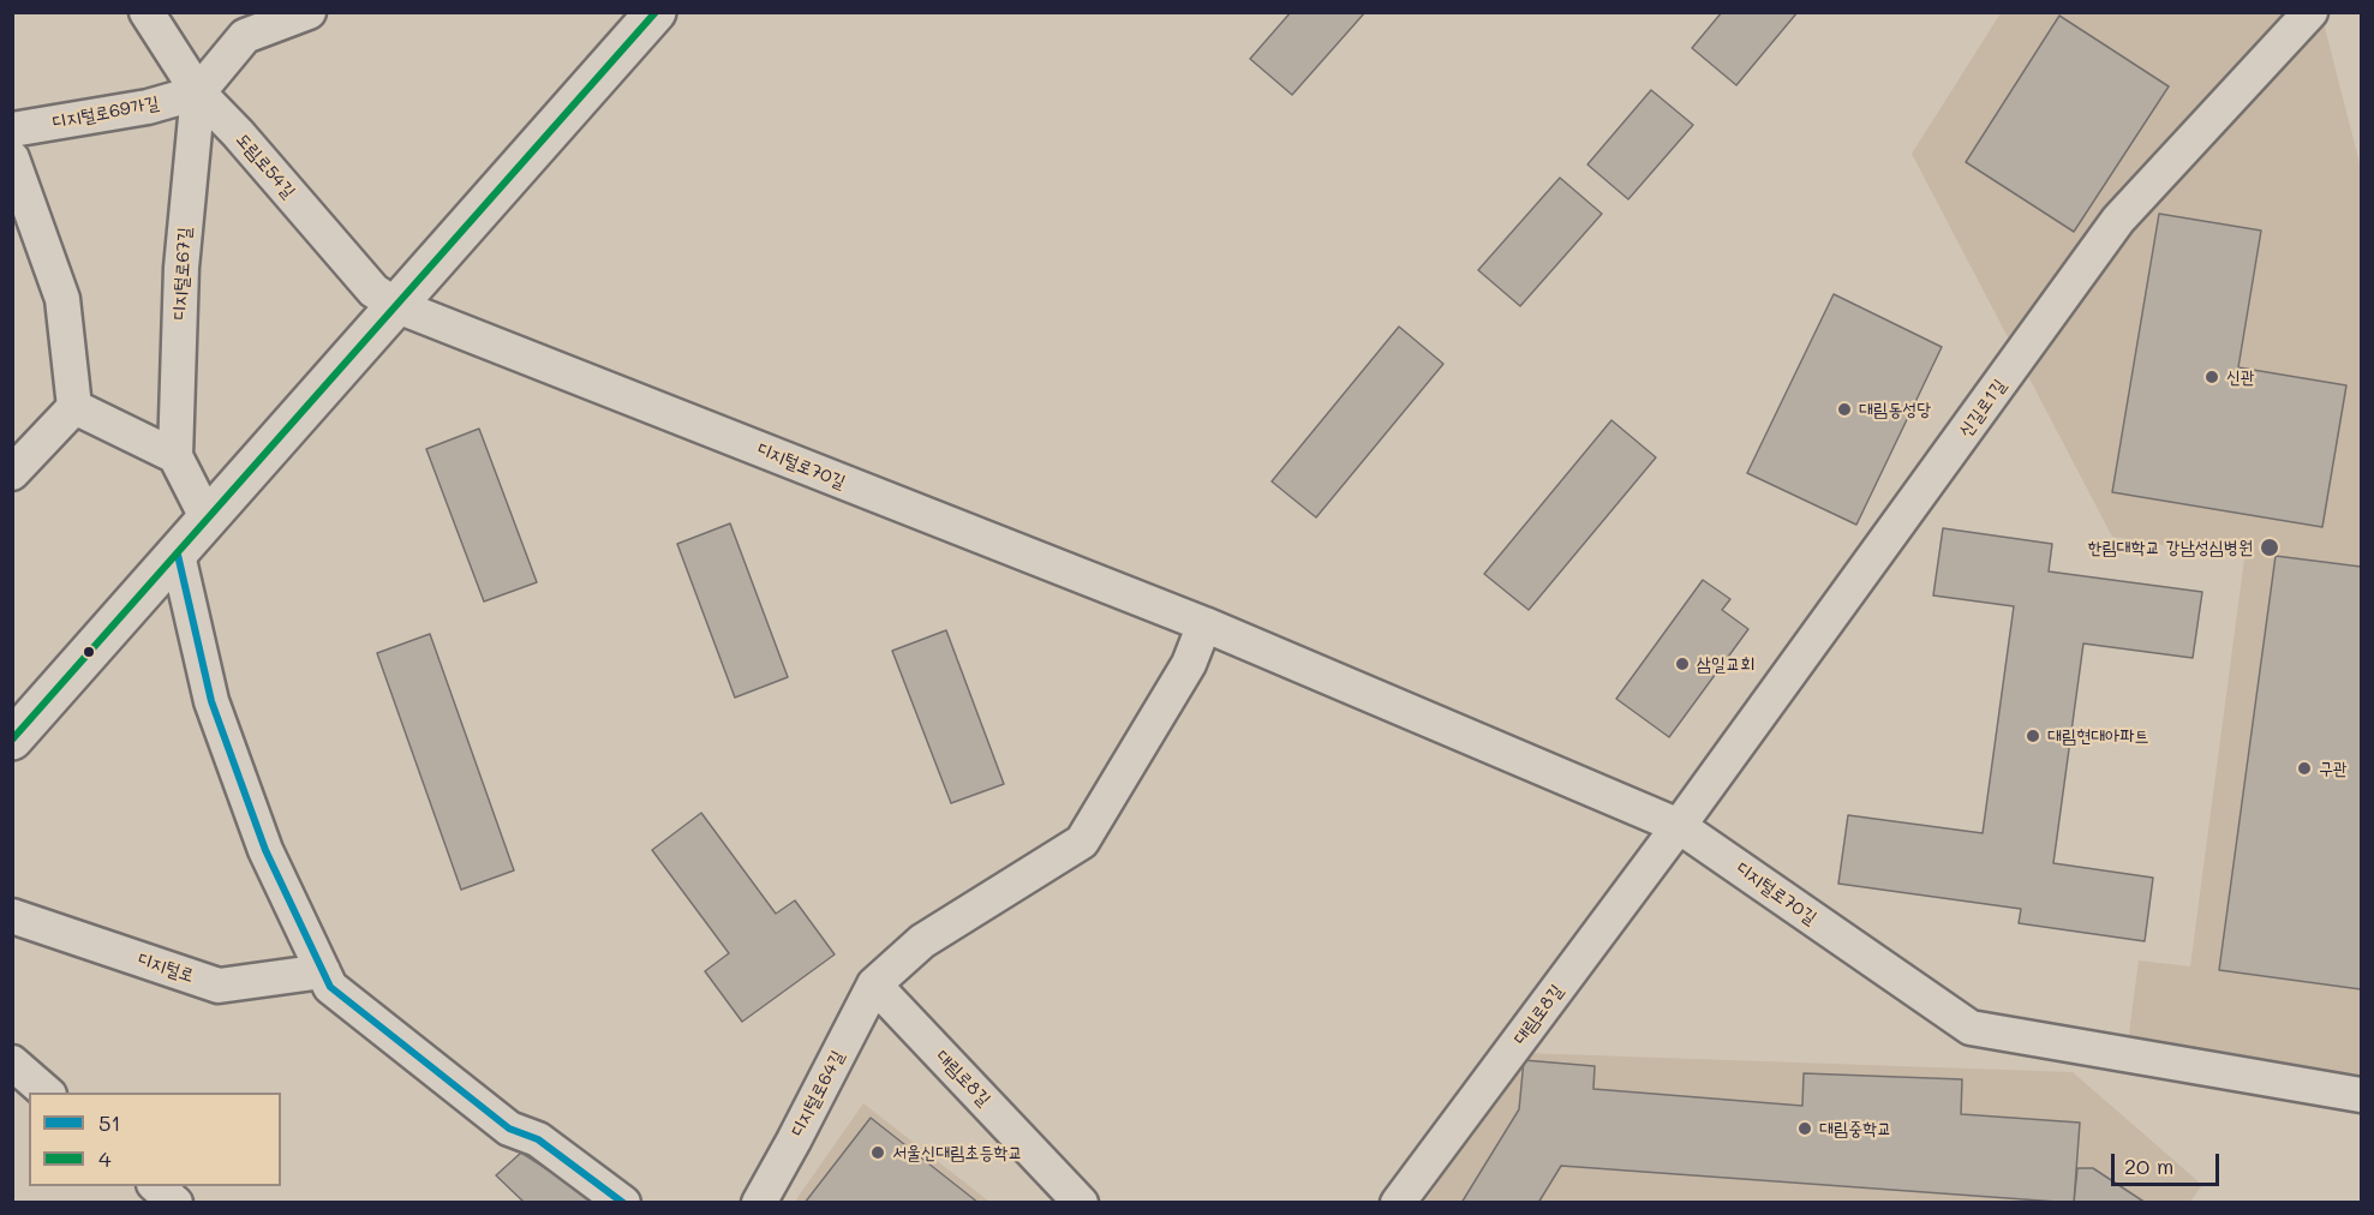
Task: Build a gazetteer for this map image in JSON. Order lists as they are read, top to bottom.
{
  "streets": {
    "street": [
      "디지털로69가길",
      "도림로54길",
      "디지털로67길",
      "신길로1길",
      "디지털로70길",
      "디지털로",
      "대림로8길",
      "디지털로64길"
    ]
  },
  "crossings": [
    ["디지털로69가길", "도림로54길"],
    ["디지털로69가길", "디지털로67길"],
    ["도림로54길", "디지털로67길"],
    ["도림로54길", "디지털로70길"],
    ["신길로1길", "디지털로70길"],
    ["신길로1길", "대림로8길"],
    ["디지털로70길", "대림로8길"],
    ["대림로8길", "디지털로64길"]
  ],
  "places": [
    "신관",
    "대림동성당",
    "한림대학교 강남성심병원",
    "삼일교회",
    "대림현대아파트",
    "구관",
    "대림중학교",
    "서울신대림초등학교"
  ],
  "lines": ["transit line 4", "transit line 51"],
  "legend": ["51", "4"],
  "scale_bar": "20 m"
}
